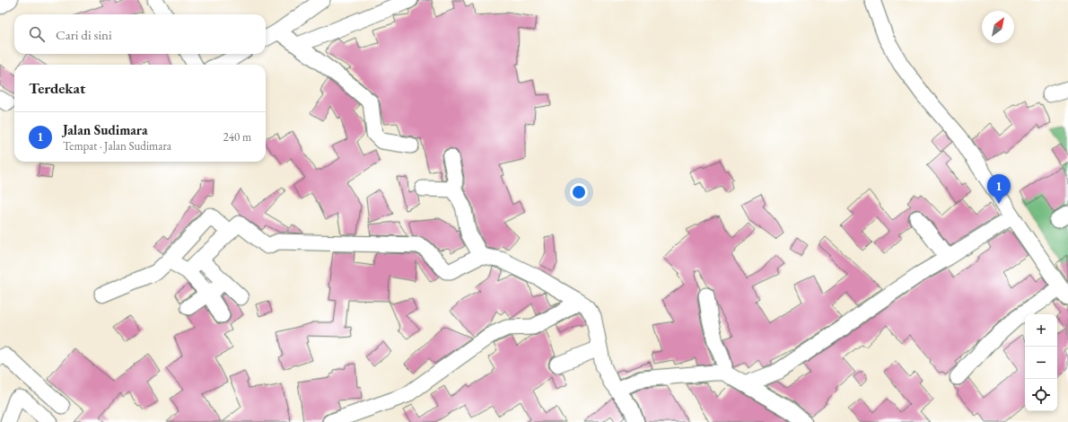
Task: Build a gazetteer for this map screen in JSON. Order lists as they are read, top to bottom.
{
  "north": "top right",
  "page": {
    "search": "Cari di sini",
    "heading": "Terdekat",
    "list": [
      {
        "mark": "1",
        "name": "Jalan Sudimara",
        "note": "Tempat · Jalan Sudimara",
        "value": "240 m"
      }
    ],
    "pins": "1",
    "map_buttons": ["+", "−"]
  }
}
